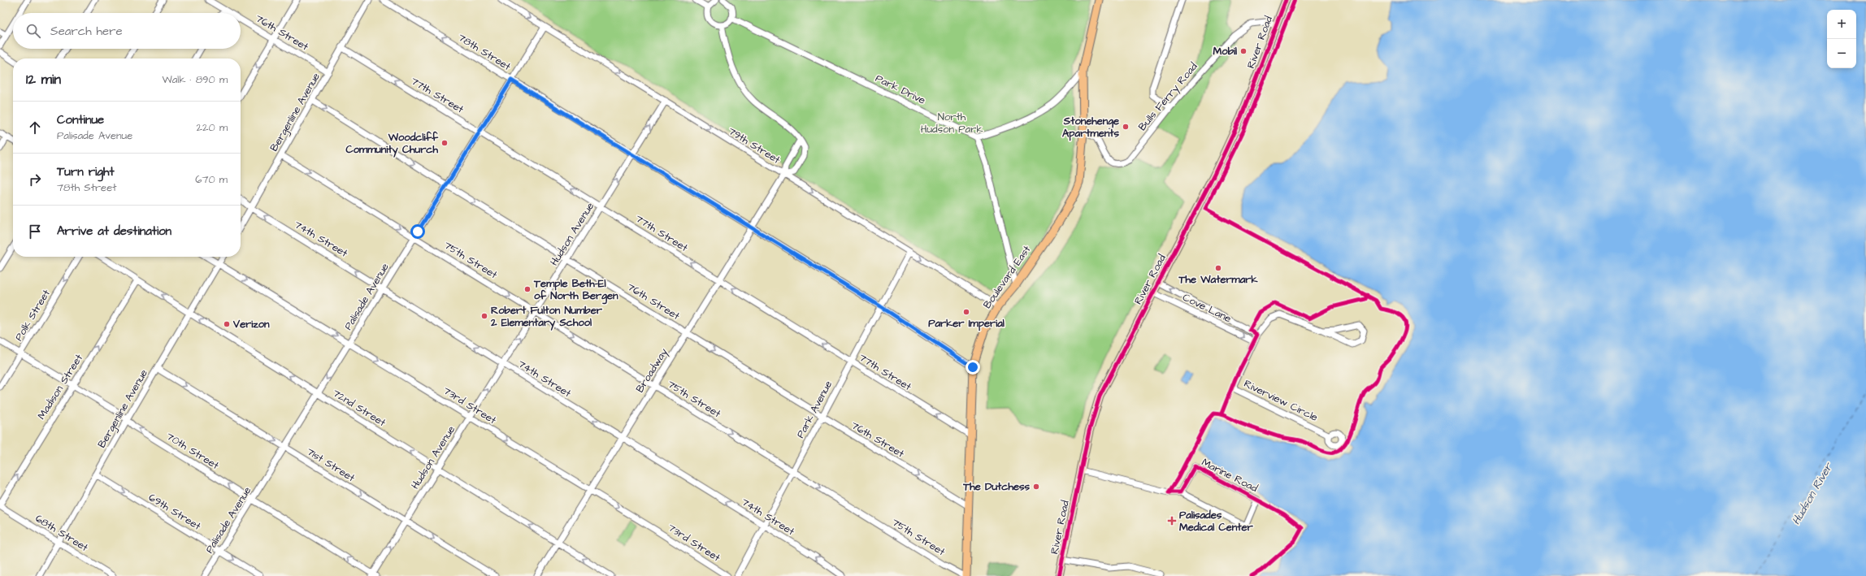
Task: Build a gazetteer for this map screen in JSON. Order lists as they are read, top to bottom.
{
  "streets": {
    "main road": ["River Road", "Boulevard East"],
    "street": [
      "76th Street",
      "78th Street",
      "Park Drive",
      "77th Street",
      "Bulls Ferry Road",
      "Bergenline Avenue",
      "79th Street",
      "Hudson Avenue",
      "74th Street",
      "75th Street",
      "Palisade Avenue",
      "Cove Lane",
      "Polk Street",
      "Broadway",
      "Madison Street",
      "Riverview Circle",
      "73rd Street",
      "72nd Street",
      "Park Avenue",
      "70th Street",
      "71st Street",
      "Marine Road",
      "69th Street",
      "68th Street"
    ]
  },
  "crossings": [
    ["76th Street", "Bergenline Avenue"],
    ["76th Street", "Hudson Avenue"],
    ["76th Street", "Boulevard East"],
    ["76th Street", "Palisade Avenue"],
    ["76th Street", "Broadway"],
    ["76th Street", "Park Avenue"],
    ["River Road", "Bulls Ferry Road"],
    ["River Road", "Cove Lane"],
    ["River Road", "Marine Road"],
    ["78th Street", "Hudson Avenue"],
    ["78th Street", "Boulevard East"],
    ["78th Street", "Palisade Avenue"],
    ["78th Street", "Broadway"],
    ["78th Street", "Park Avenue"],
    ["77th Street", "Bergenline Avenue"],
    ["77th Street", "Hudson Avenue"],
    ["77th Street", "Boulevard East"],
    ["77th Street", "Palisade Avenue"],
    ["77th Street", "Broadway"],
    ["77th Street", "Park Avenue"],
    ["Bulls Ferry Road", "Boulevard East"],
    ["Bergenline Avenue", "74th Street"],
    ["Bergenline Avenue", "75th Street"],
    ["Bergenline Avenue", "73rd Street"],
    ["Bergenline Avenue", "72nd Street"],
    ["Bergenline Avenue", "70th Street"],
    ["Bergenline Avenue", "71st Street"],
    ["Bergenline Avenue", "69th Street"],
    ["Bergenline Avenue", "68th Street"],
    ["79th Street", "Hudson Avenue"],
    ["79th Street", "Boulevard East"],
    ["79th Street", "Palisade Avenue"],
    ["79th Street", "Broadway"],
    ["79th Street", "Park Avenue"],
    ["Hudson Avenue", "74th Street"],
    ["Hudson Avenue", "75th Street"],
    ["Hudson Avenue", "73rd Street"],
    ["Hudson Avenue", "72nd Street"],
    ["Hudson Avenue", "70th Street"],
    ["Hudson Avenue", "71st Street"],
    ["74th Street", "Palisade Avenue"],
    ["74th Street", "Broadway"],
    ["74th Street", "Park Avenue"],
    ["75th Street", "Boulevard East"],
    ["75th Street", "Palisade Avenue"],
    ["75th Street", "Broadway"],
    ["75th Street", "Park Avenue"],
    ["Palisade Avenue", "73rd Street"],
    ["Palisade Avenue", "72nd Street"],
    ["Palisade Avenue", "70th Street"],
    ["Palisade Avenue", "71st Street"],
    ["Palisade Avenue", "69th Street"],
    ["Cove Lane", "Riverview Circle"],
    ["Polk Street", "70th Street"],
    ["Broadway", "73rd Street"],
    ["Broadway", "72nd Street"],
    ["Madison Street", "72nd Street"],
    ["Madison Street", "70th Street"],
    ["Madison Street", "68th Street"]
  ],
  "one_way": [
    "76th Street",
    "77th Street",
    "79th Street",
    "Hudson Avenue",
    "74th Street",
    "75th Street",
    "Polk Street",
    "Madison Street",
    "73rd Street",
    "72nd Street",
    "70th Street",
    "71st Street",
    "69th Street"
  ],
  "water": ["Hudson River"],
  "parks": ["North Hudson Park"],
  "places": {
    "other": [
      "Mobil",
      "Stonehenge Apartments",
      "Woodcliff Community Church",
      "The Watermark",
      "Temple Beth-El of North Bergen",
      "Parker Imperial",
      "Robert Fulton Number 2 Elementary School",
      "Verizon",
      "The Dutchess"
    ],
    "health": ["Palisades Medical Center"]
  },
  "page": {
    "map_buttons": ["+", "−"],
    "search": "Search here",
    "heading": ["12 min", "Walk · 890 m"],
    "list": [
      ["Continue", "Palisade Avenue", "220 m"],
      ["Turn right", "78th Street", "670 m"],
      "Arrive at destination"
    ]
  }
}
